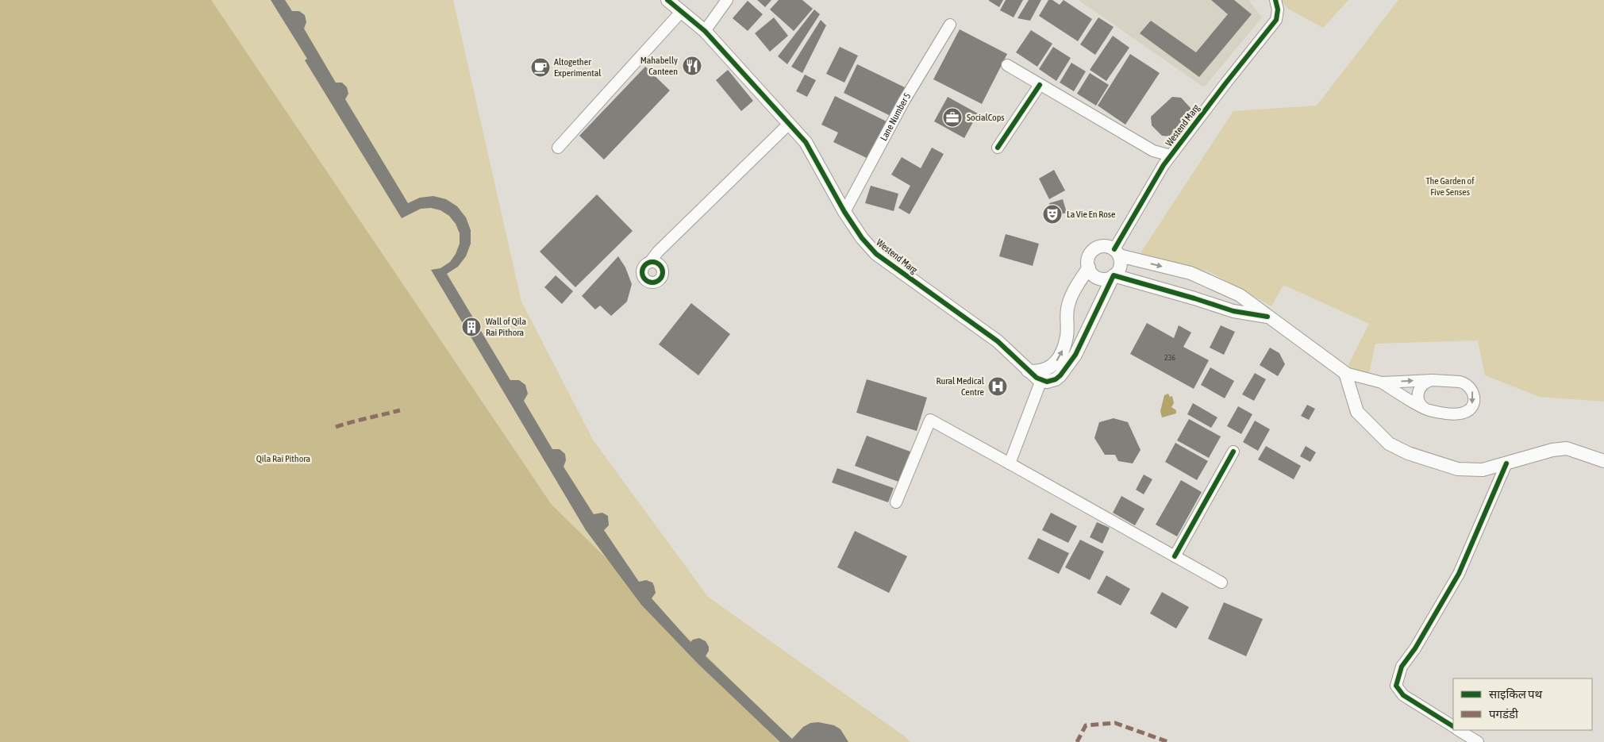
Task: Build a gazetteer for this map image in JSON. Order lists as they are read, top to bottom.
{
  "streets": {
    "street": ["Lane Number 5", "Westend Marg"]
  },
  "crossings": [
    ["Lane Number 5", "Westend Marg"]
  ],
  "parks": ["The Garden of Five Senses", "Qila Rai Pithora"],
  "places": {
    "restaurant": ["Mahabelly Canteen"],
    "cafe": ["Altogether Experimental"],
    "office": ["SocialCops"],
    "theatre": ["La Vie En Rose"],
    "building": ["Wall of Qila Rai Pithora"],
    "hospital": ["Rural Medical Centre"]
  },
  "house_numbers": ["236"],
  "legend": ["साइकिल पथ", "पगडंडी"]
}
